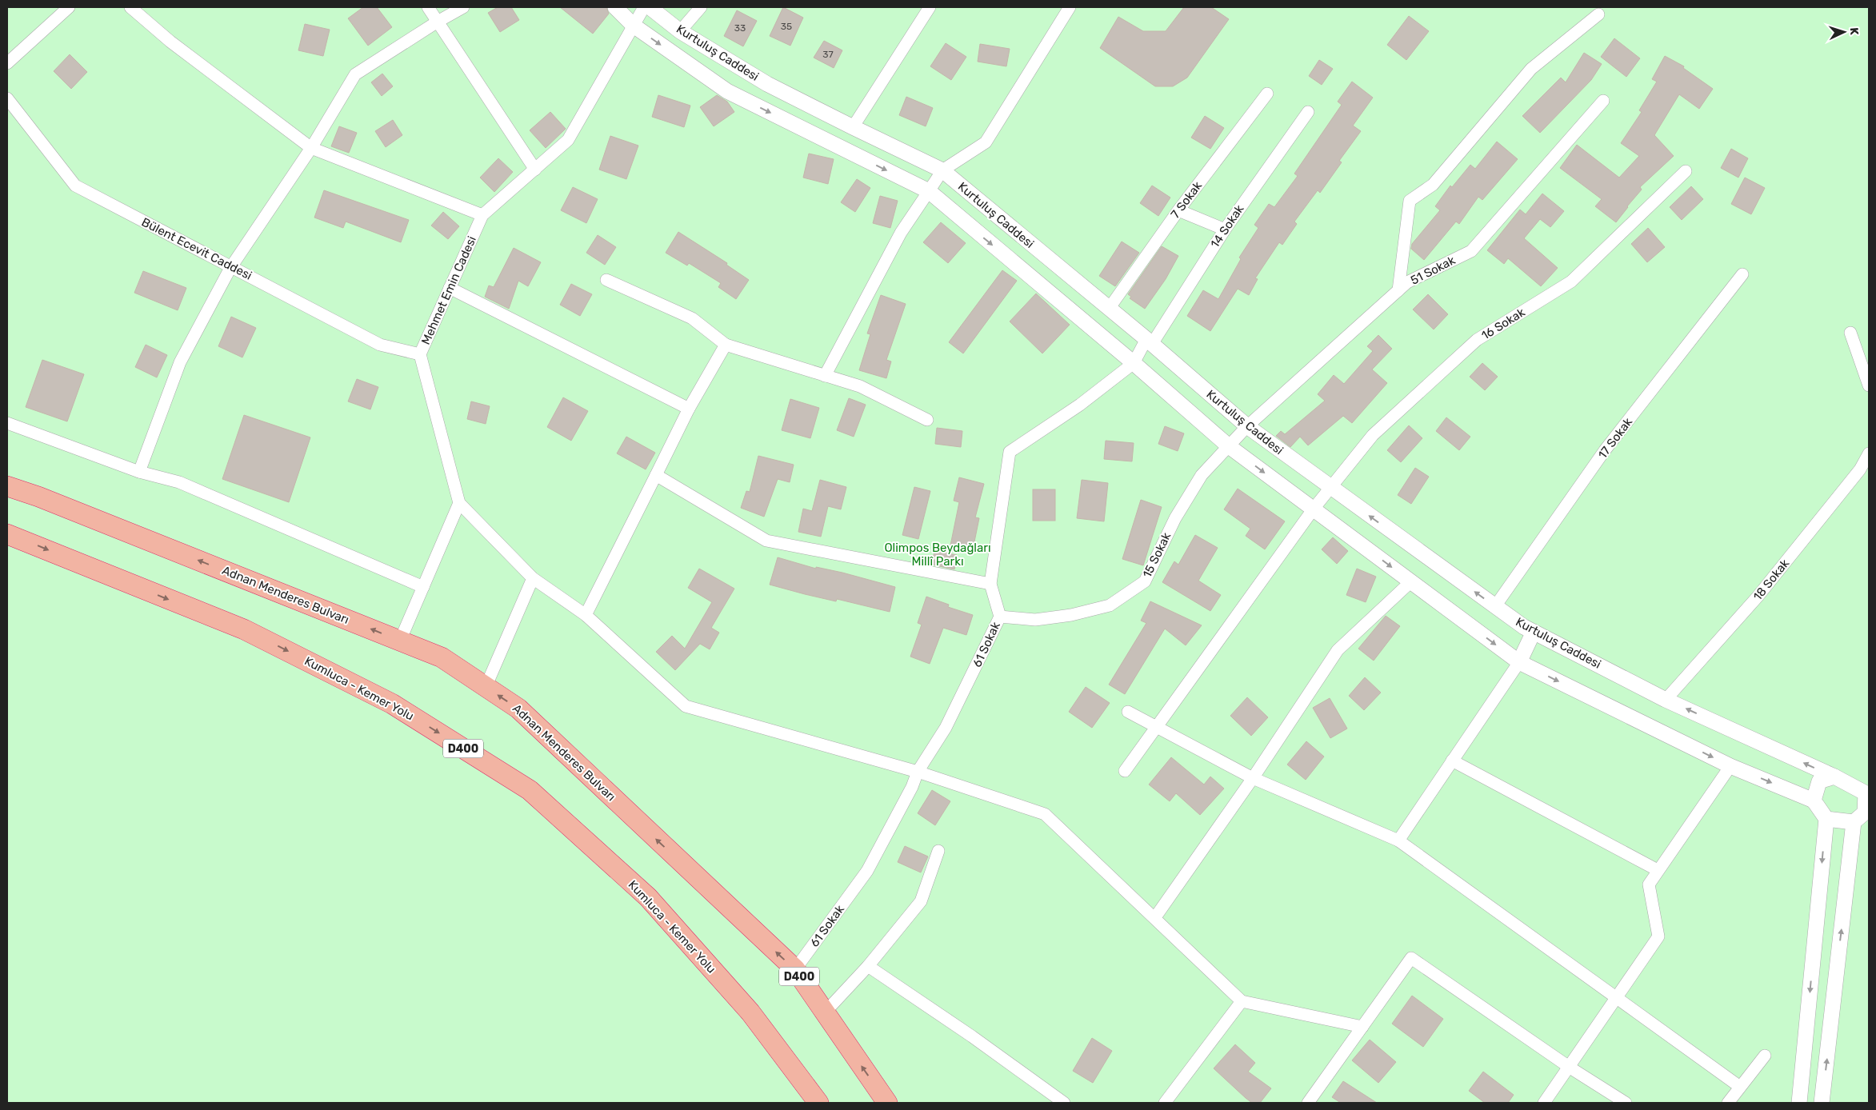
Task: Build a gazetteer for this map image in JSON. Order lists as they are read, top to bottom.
{
  "streets": {
    "highway": ["Adnan Menderes Bulvarı", "Kumluca - Kemer Yolu", "D400"],
    "street": [
      "Kurtuluş Caddesi",
      "7 Sokak",
      "14 Sokak",
      "Bülent Ecevit Caddesi",
      "51 Sokak",
      "Mehmet Emin Cadesi",
      "16 Sokak",
      "17 Sokak",
      "15 Sokak",
      "18 Sokak",
      "61 Sokak"
    ]
  },
  "crossings": [
    ["Kurtuluş Caddesi", "7 Sokak"],
    ["Kurtuluş Caddesi", "14 Sokak"],
    ["Kurtuluş Caddesi", "51 Sokak"],
    ["Kurtuluş Caddesi", "Mehmet Emin Cadesi"],
    ["Kurtuluş Caddesi", "16 Sokak"],
    ["Kurtuluş Caddesi", "17 Sokak"],
    ["Kurtuluş Caddesi", "15 Sokak"],
    ["Kurtuluş Caddesi", "18 Sokak"],
    ["Kurtuluş Caddesi", "61 Sokak"],
    ["14 Sokak", "61 Sokak"],
    ["Bülent Ecevit Caddesi", "Mehmet Emin Cadesi"],
    ["51 Sokak", "15 Sokak"],
    ["15 Sokak", "61 Sokak"],
    ["Adnan Menderes Bulvarı", "61 Sokak"]
  ],
  "one_way": ["Adnan Menderes Bulvarı", "Kumluca - Kemer Yolu"],
  "parks": ["Olimpos Beydağları Millî Parkı"],
  "house_numbers": ["35", "33", "37"],
  "north": "right"
}
